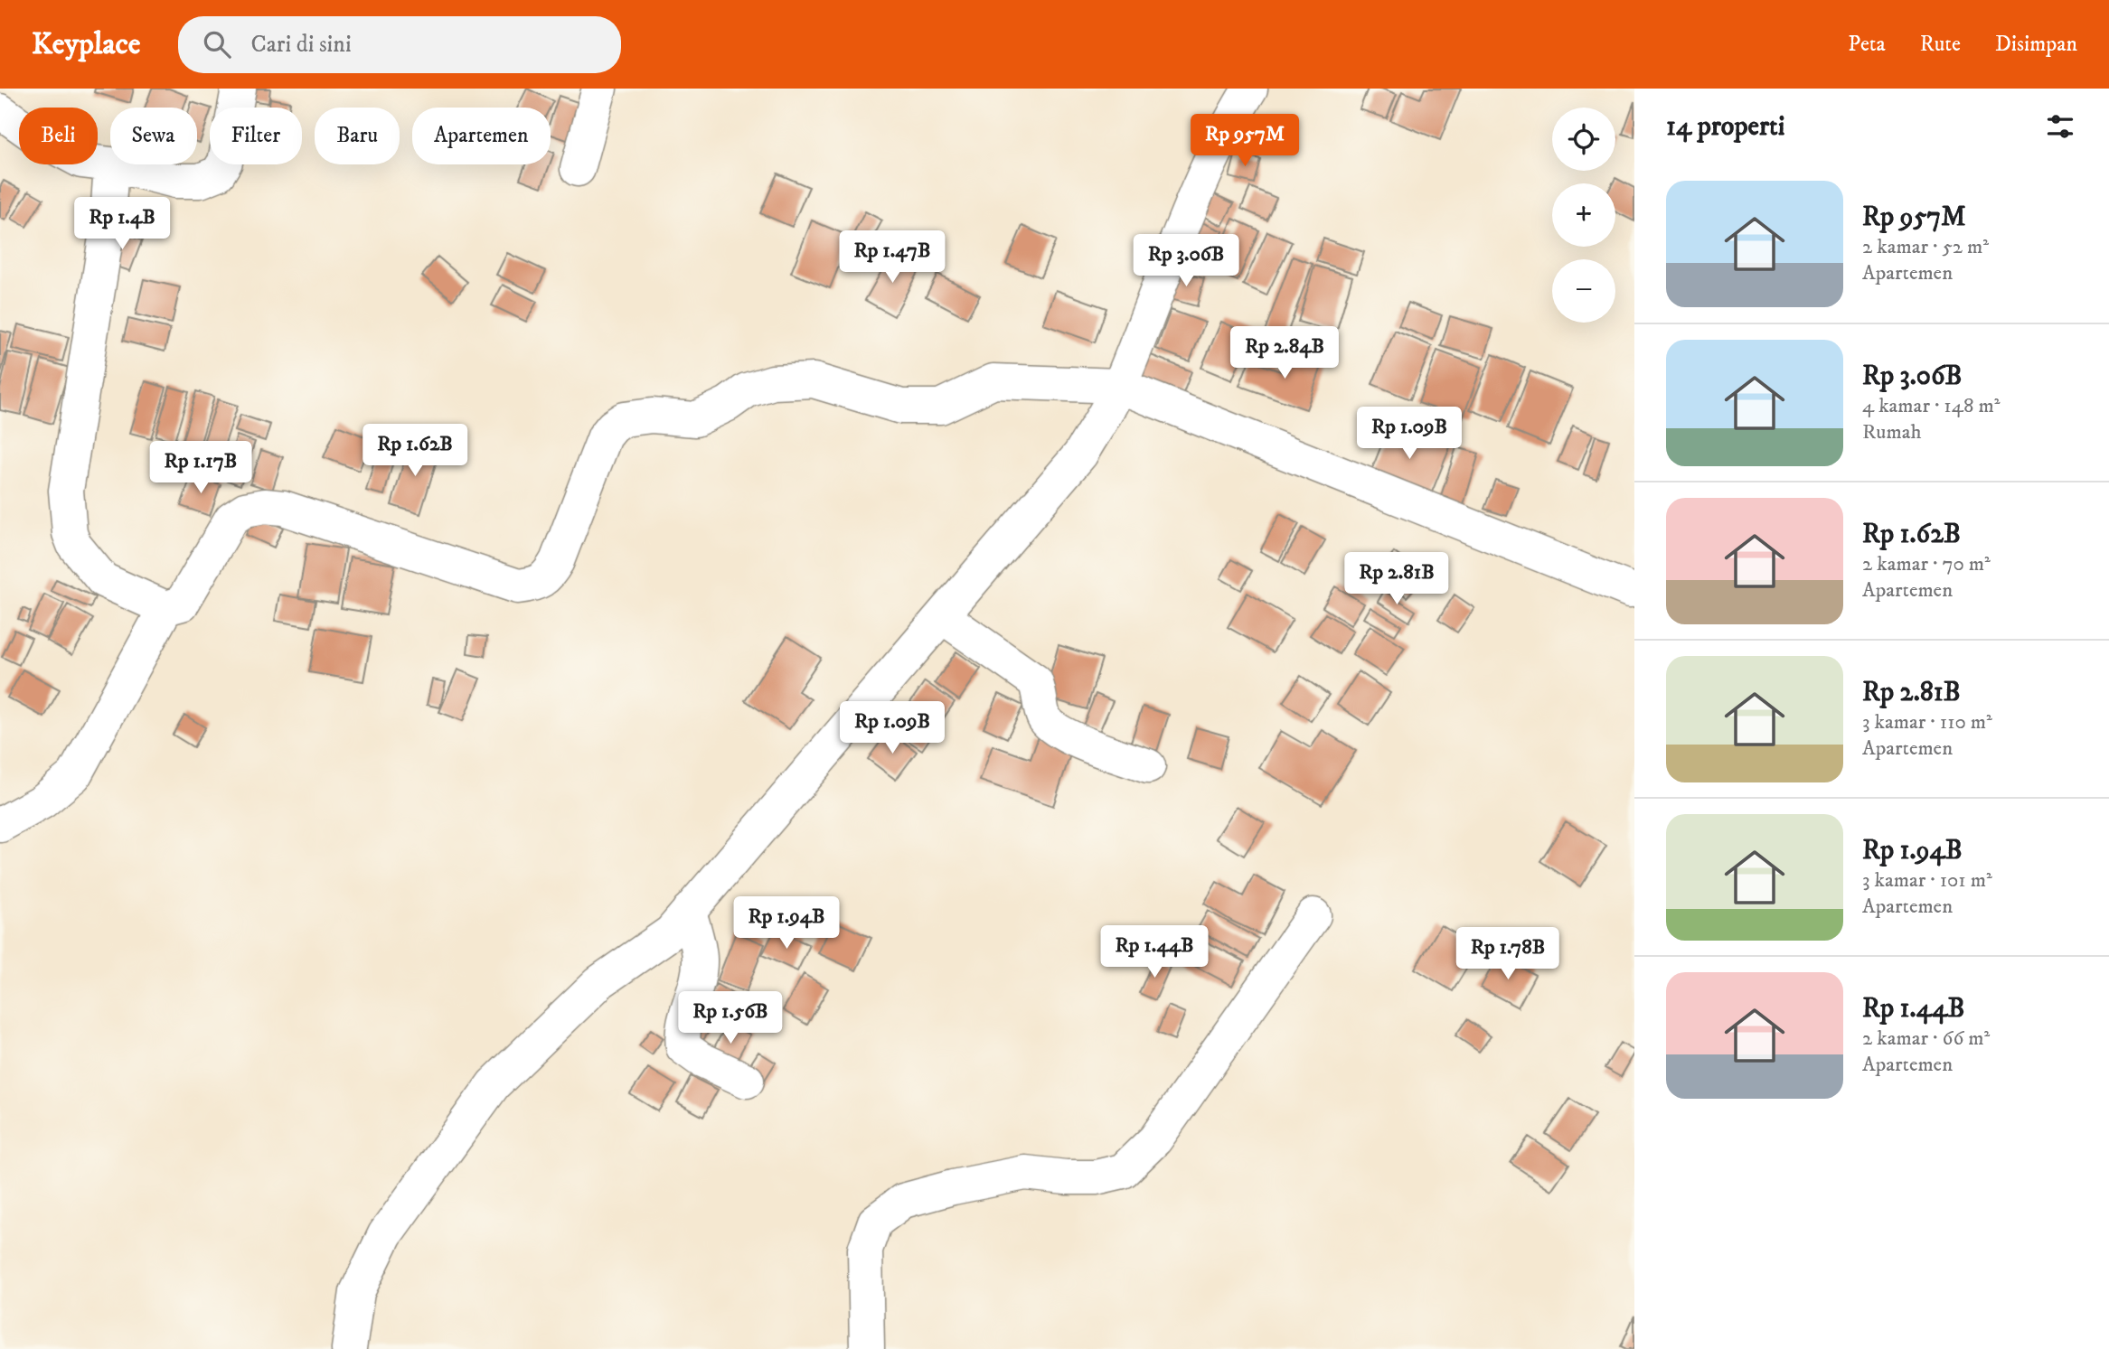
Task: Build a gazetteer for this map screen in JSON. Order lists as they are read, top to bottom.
{
  "page": {
    "header": "Keyplace",
    "search": "Cari di sini",
    "nav": ["Peta", "Rute", "Disimpan"],
    "heading": "14 properti",
    "map_buttons": ["+", "−"],
    "chip": [
      "Beli",
      "Sewa",
      "Filter",
      "Baru",
      "Apartemen"
    ],
    "price": [
      "Rp 957M",
      "Rp 1.4B",
      "Rp 1.47B",
      "Rp 3.06B",
      "Rp 2.84B",
      "Rp 1.09B",
      "Rp 1.62B",
      "Rp 1.17B",
      "Rp 2.81B",
      "Rp 1.09B",
      "Rp 1.94B",
      "Rp 1.44B",
      "Rp 1.78B",
      "Rp 1.56B"
    ],
    "list": [
      {
        "name": "Rp 957M",
        "note": "2 kamar · 52 m² · Apartemen"
      },
      {
        "name": "Rp 3.06B",
        "note": "4 kamar · 148 m² · Rumah"
      },
      {
        "name": "Rp 1.62B",
        "note": "2 kamar · 70 m² · Apartemen"
      },
      {
        "name": "Rp 2.81B",
        "note": "3 kamar · 110 m² · Apartemen"
      },
      {
        "name": "Rp 1.94B",
        "note": "3 kamar · 101 m² · Apartemen"
      },
      {
        "name": "Rp 1.44B",
        "note": "2 kamar · 66 m² · Apartemen"
      }
    ]
  }
}
